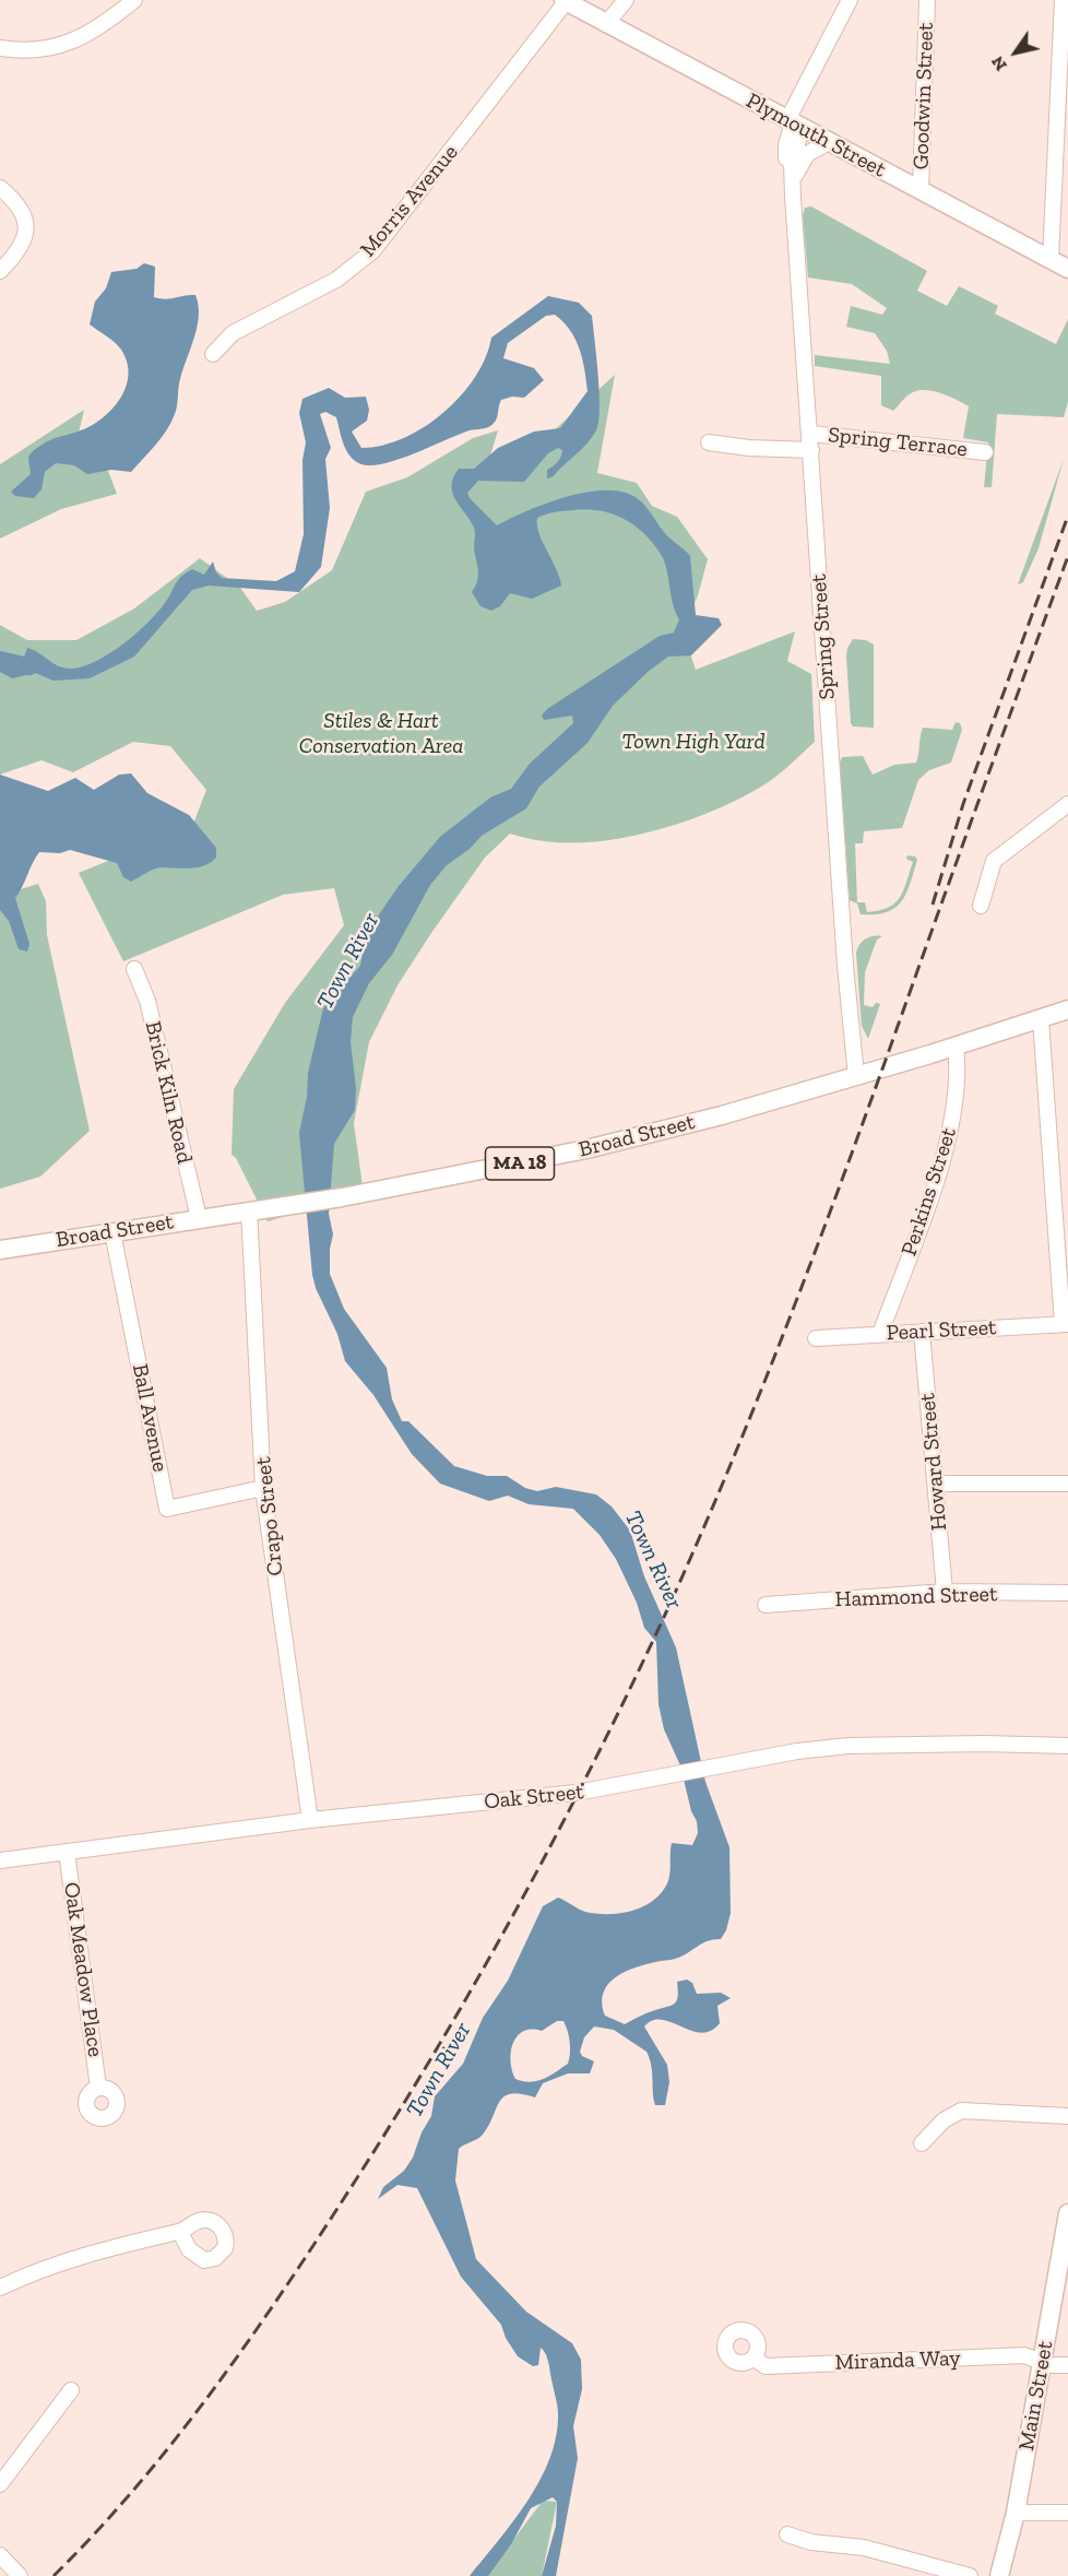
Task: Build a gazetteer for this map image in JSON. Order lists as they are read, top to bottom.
{
  "streets": {
    "main road": [
      "Plymouth Street",
      "Broad Street",
      "MA 18",
      "Main Street"
    ],
    "street": [
      "Goodwin Street",
      "Morris Avenue",
      "Spring Terrace",
      "Spring Street",
      "Brick Kiln Road",
      "Perkins Street",
      "Pearl Street",
      "Ball Avenue",
      "Howard Street",
      "Crapo Street",
      "Hammond Street",
      "Oak Street",
      "Oak Meadow Place",
      "Miranda Way"
    ]
  },
  "crossings": [
    ["Goodwin Street", "Plymouth Street"],
    ["Plymouth Street", "Morris Avenue"],
    ["Plymouth Street", "Spring Street"],
    ["Spring Terrace", "Spring Street"],
    ["Spring Street", "Broad Street"],
    ["Brick Kiln Road", "Broad Street"],
    ["Broad Street", "Perkins Street"],
    ["Broad Street", "Ball Avenue"],
    ["Broad Street", "Crapo Street"],
    ["Perkins Street", "Pearl Street"],
    ["Pearl Street", "Howard Street"],
    ["Ball Avenue", "Crapo Street"],
    ["Howard Street", "Hammond Street"],
    ["Crapo Street", "Oak Street"],
    ["Oak Street", "Oak Meadow Place"],
    ["Miranda Way", "Main Street"]
  ],
  "water": ["Town River"],
  "parks": ["Stiles & Hart Conservation Area", "Town High Yard"],
  "north": "bottom left"
}
